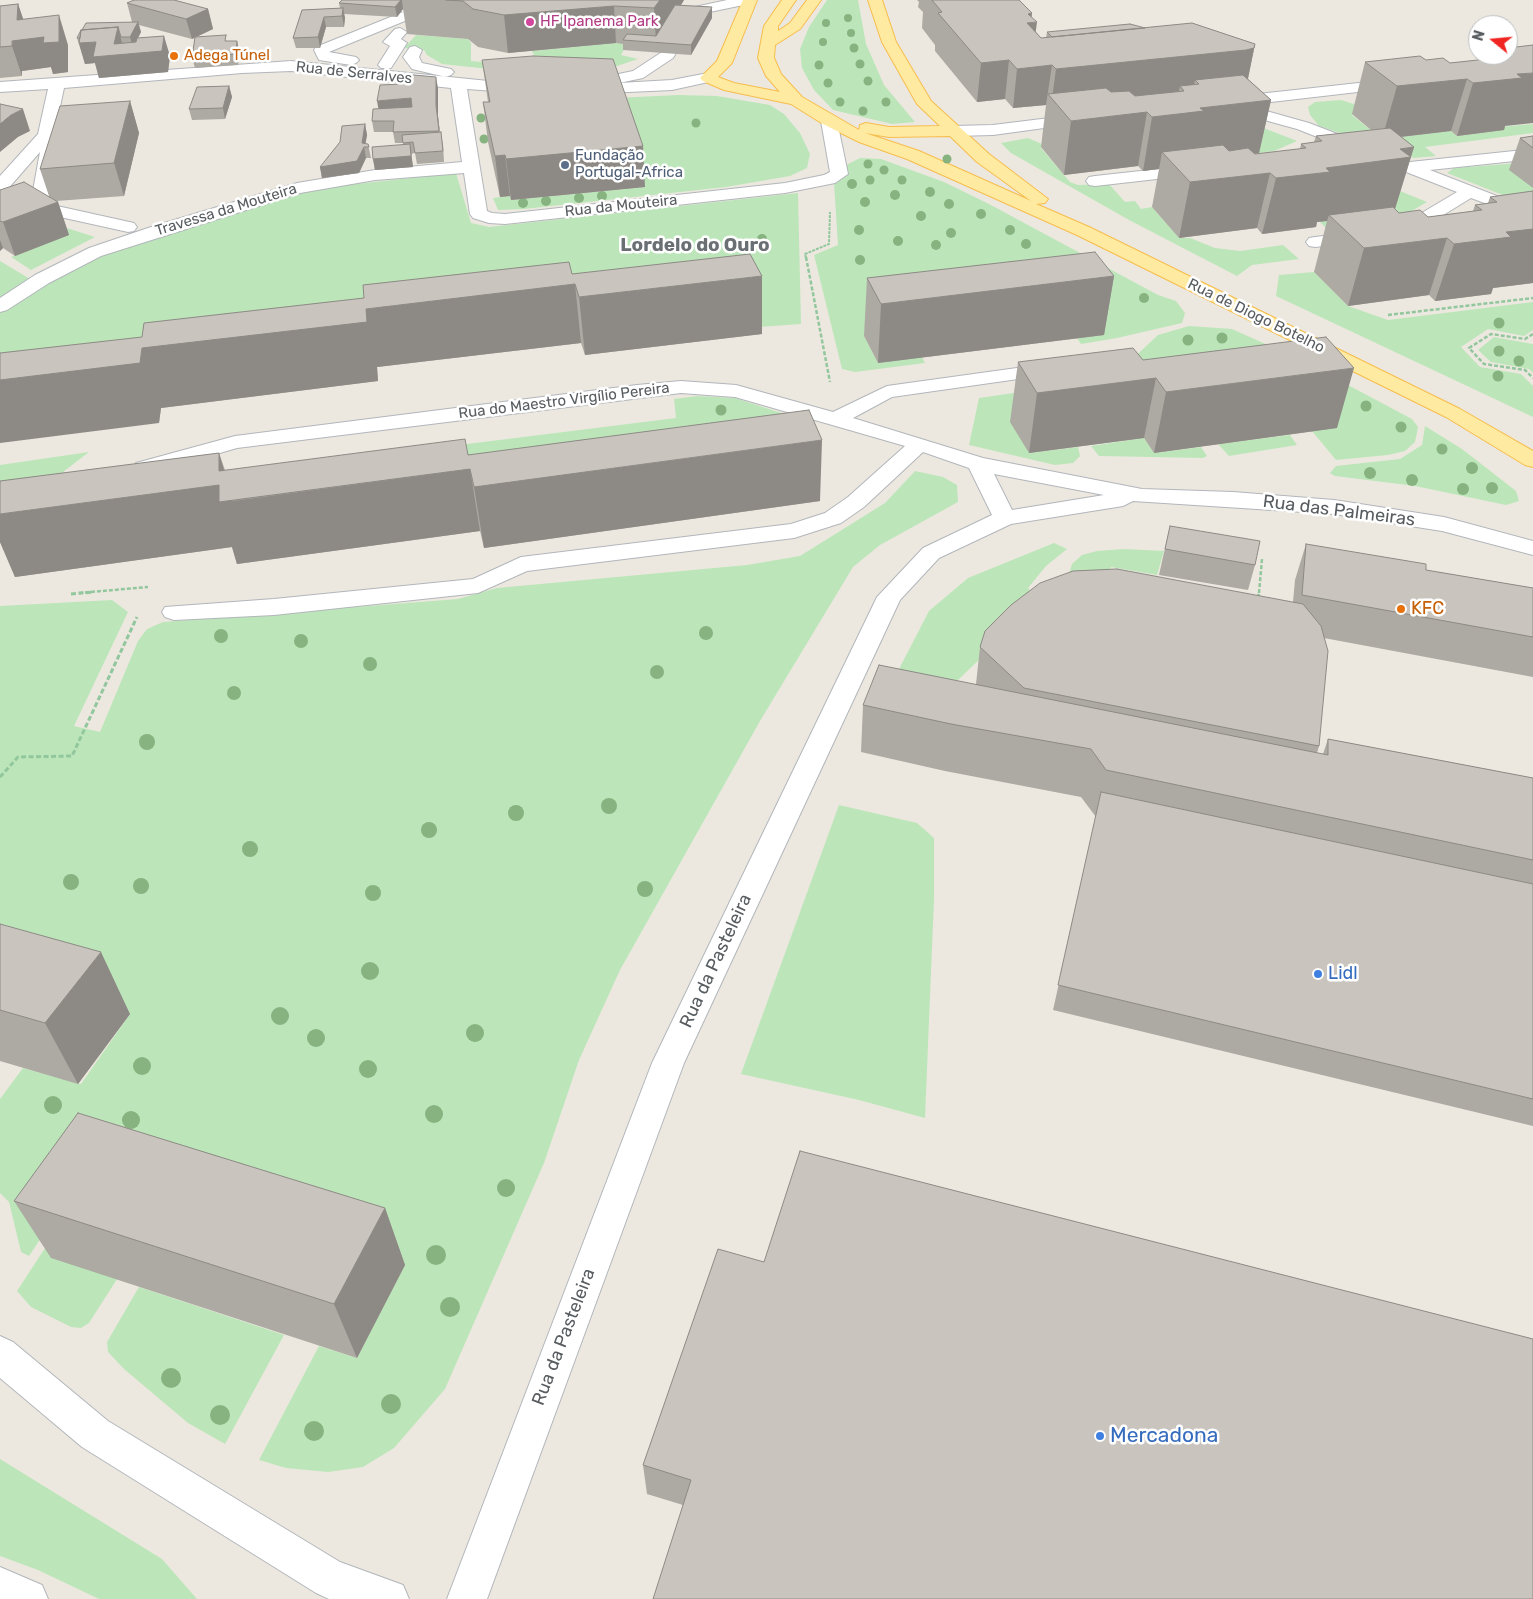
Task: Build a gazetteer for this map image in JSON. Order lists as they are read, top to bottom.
{
  "streets": {
    "main road": ["Rua de Diogo Botelho"],
    "street": [
      "Rua de Serralves",
      "Rua da Mouteira",
      "Travessa da Mouteira",
      "Rua do Maestro Virgílio Pereira",
      "Rua das Palmeiras",
      "Rua da Pasteleira"
    ]
  },
  "crossings": [
    ["Rua de Serralves", "Rua da Mouteira"],
    ["Rua da Mouteira", "Travessa da Mouteira"],
    ["Rua da Mouteira", "Rua de Diogo Botelho"],
    ["Rua do Maestro Virgílio Pereira", "Rua das Palmeiras"],
    ["Rua do Maestro Virgílio Pereira", "Rua da Pasteleira"],
    ["Rua das Palmeiras", "Rua da Pasteleira"]
  ],
  "districts": ["Lordelo do Ouro"],
  "places": [
    "HF Ipanema Park",
    "Adega Túnel",
    "Fundação Portugal-Africa",
    "KFC",
    "Lidl",
    "Mercadona"
  ],
  "north": "left"
}
